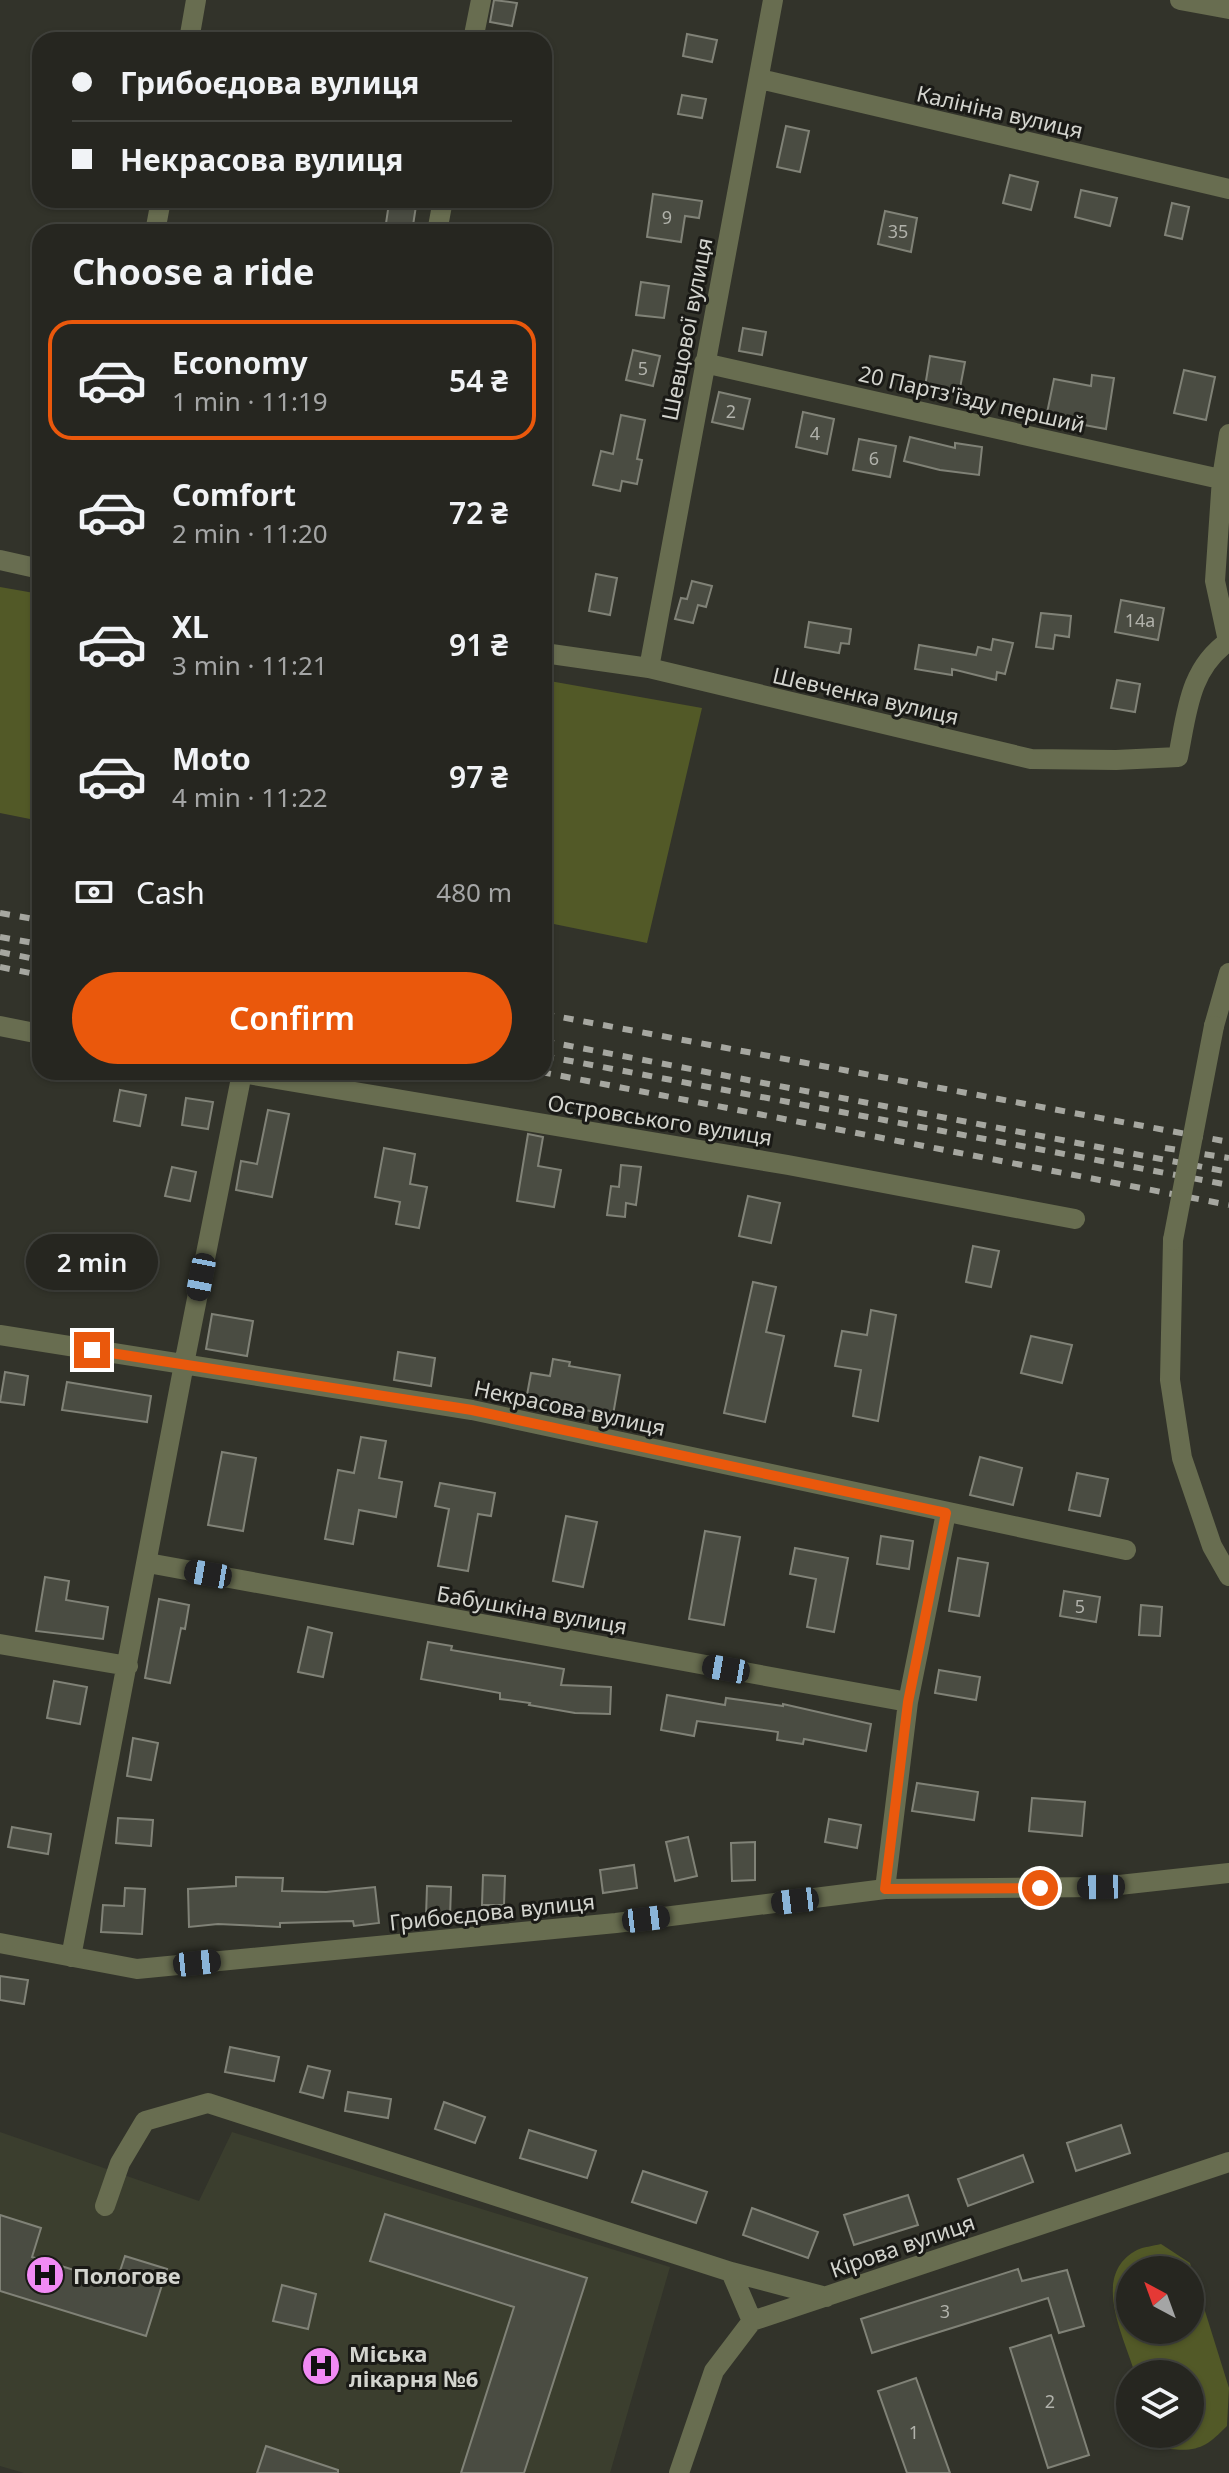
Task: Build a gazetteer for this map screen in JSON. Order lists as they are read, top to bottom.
{
  "streets": {
    "street": [
      "Калініна вулиця",
      "Шевцової вулиця",
      "20 Партз'їзду перший",
      "Шевченка вулиця",
      "Островського вулиця",
      "Некрасова вулиця",
      "Бабушкіна вулиця",
      "Грибоєдова вулиця",
      "Кірова вулиця"
    ]
  },
  "crossings": [
    ["Калініна вулиця", "Шевцової вулиця"],
    ["Шевцової вулиця", "20 Партз'їзду перший"],
    ["Шевцової вулиця", "Шевченка вулиця"]
  ],
  "places": {
    "hospital": ["Пологове", "Міська лікарня №6"]
  },
  "house_numbers": [
    "9",
    "35",
    "5",
    "2",
    "4",
    "6",
    "14а",
    "5",
    "3",
    "2",
    "1"
  ],
  "north": "top left",
  "page": {
    "banner": ["Грибоєдова вулиця", "Некрасова вулиця"],
    "heading": "Choose a ride",
    "list": [
      {
        "name": "Economy",
        "note": "1 min · 11:19",
        "value": "54 ₴"
      },
      {
        "name": "Comfort",
        "note": "2 min · 11:20",
        "value": "72 ₴"
      },
      {
        "name": "XL",
        "note": "3 min · 11:21",
        "value": "91 ₴"
      },
      {
        "name": "Moto",
        "note": "4 min · 11:22",
        "value": "97 ₴"
      }
    ],
    "pay": ["Cash", "480 m"],
    "buttons": "Confirm",
    "bubble": "2 min"
  }
}
